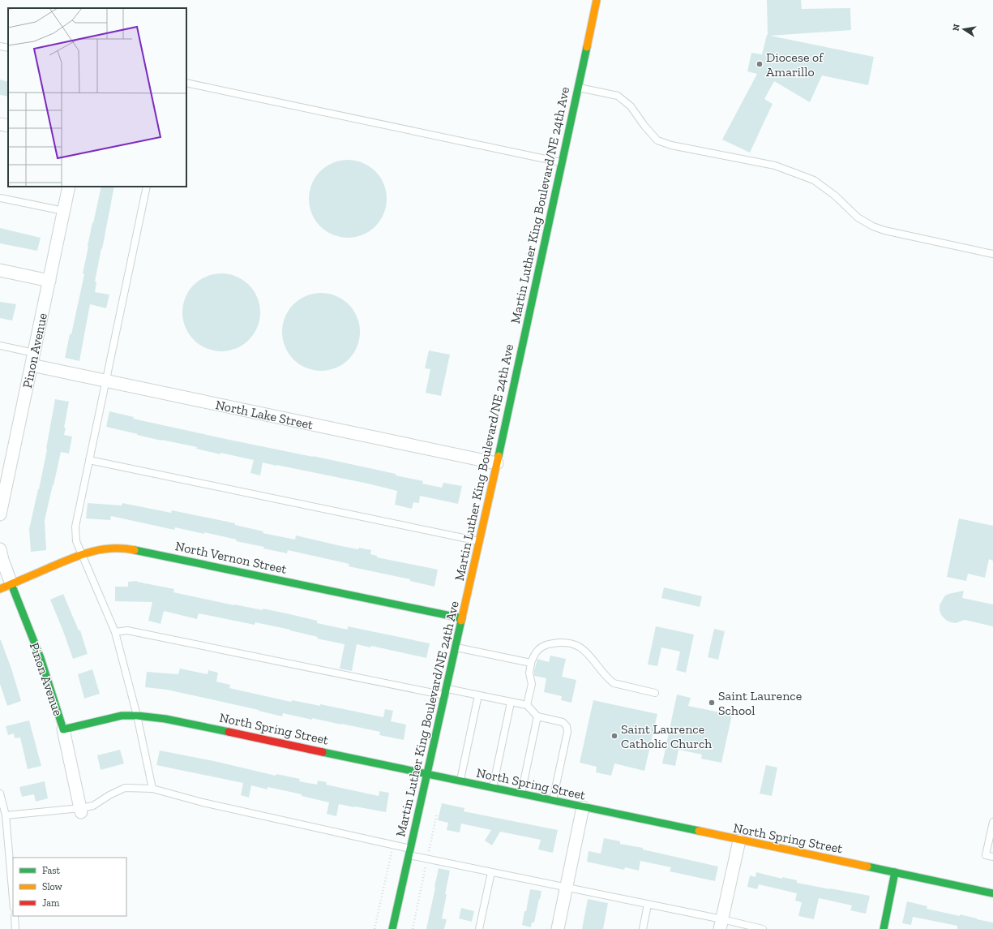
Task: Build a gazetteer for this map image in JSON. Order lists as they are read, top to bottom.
{
  "streets": {
    "street": [
      "Martin Luther King Boulevard/NE 24th Ave",
      "Pinon Avenue",
      "North Lake Street",
      "North Vernon Street",
      "North Spring Street"
    ]
  },
  "crossings": [
    ["Martin Luther King Boulevard/NE 24th Ave", "North Lake Street"],
    ["Martin Luther King Boulevard/NE 24th Ave", "North Vernon Street"],
    ["Martin Luther King Boulevard/NE 24th Ave", "North Spring Street"],
    ["Pinon Avenue", "North Lake Street"],
    ["Pinon Avenue", "North Vernon Street"],
    ["Pinon Avenue", "North Spring Street"]
  ],
  "places": ["Diocese of Amarillo", "Saint Laurence School", "Saint Laurence Catholic Church"],
  "legend": ["Fast", "Slow", "Jam"],
  "north": "left"
}
